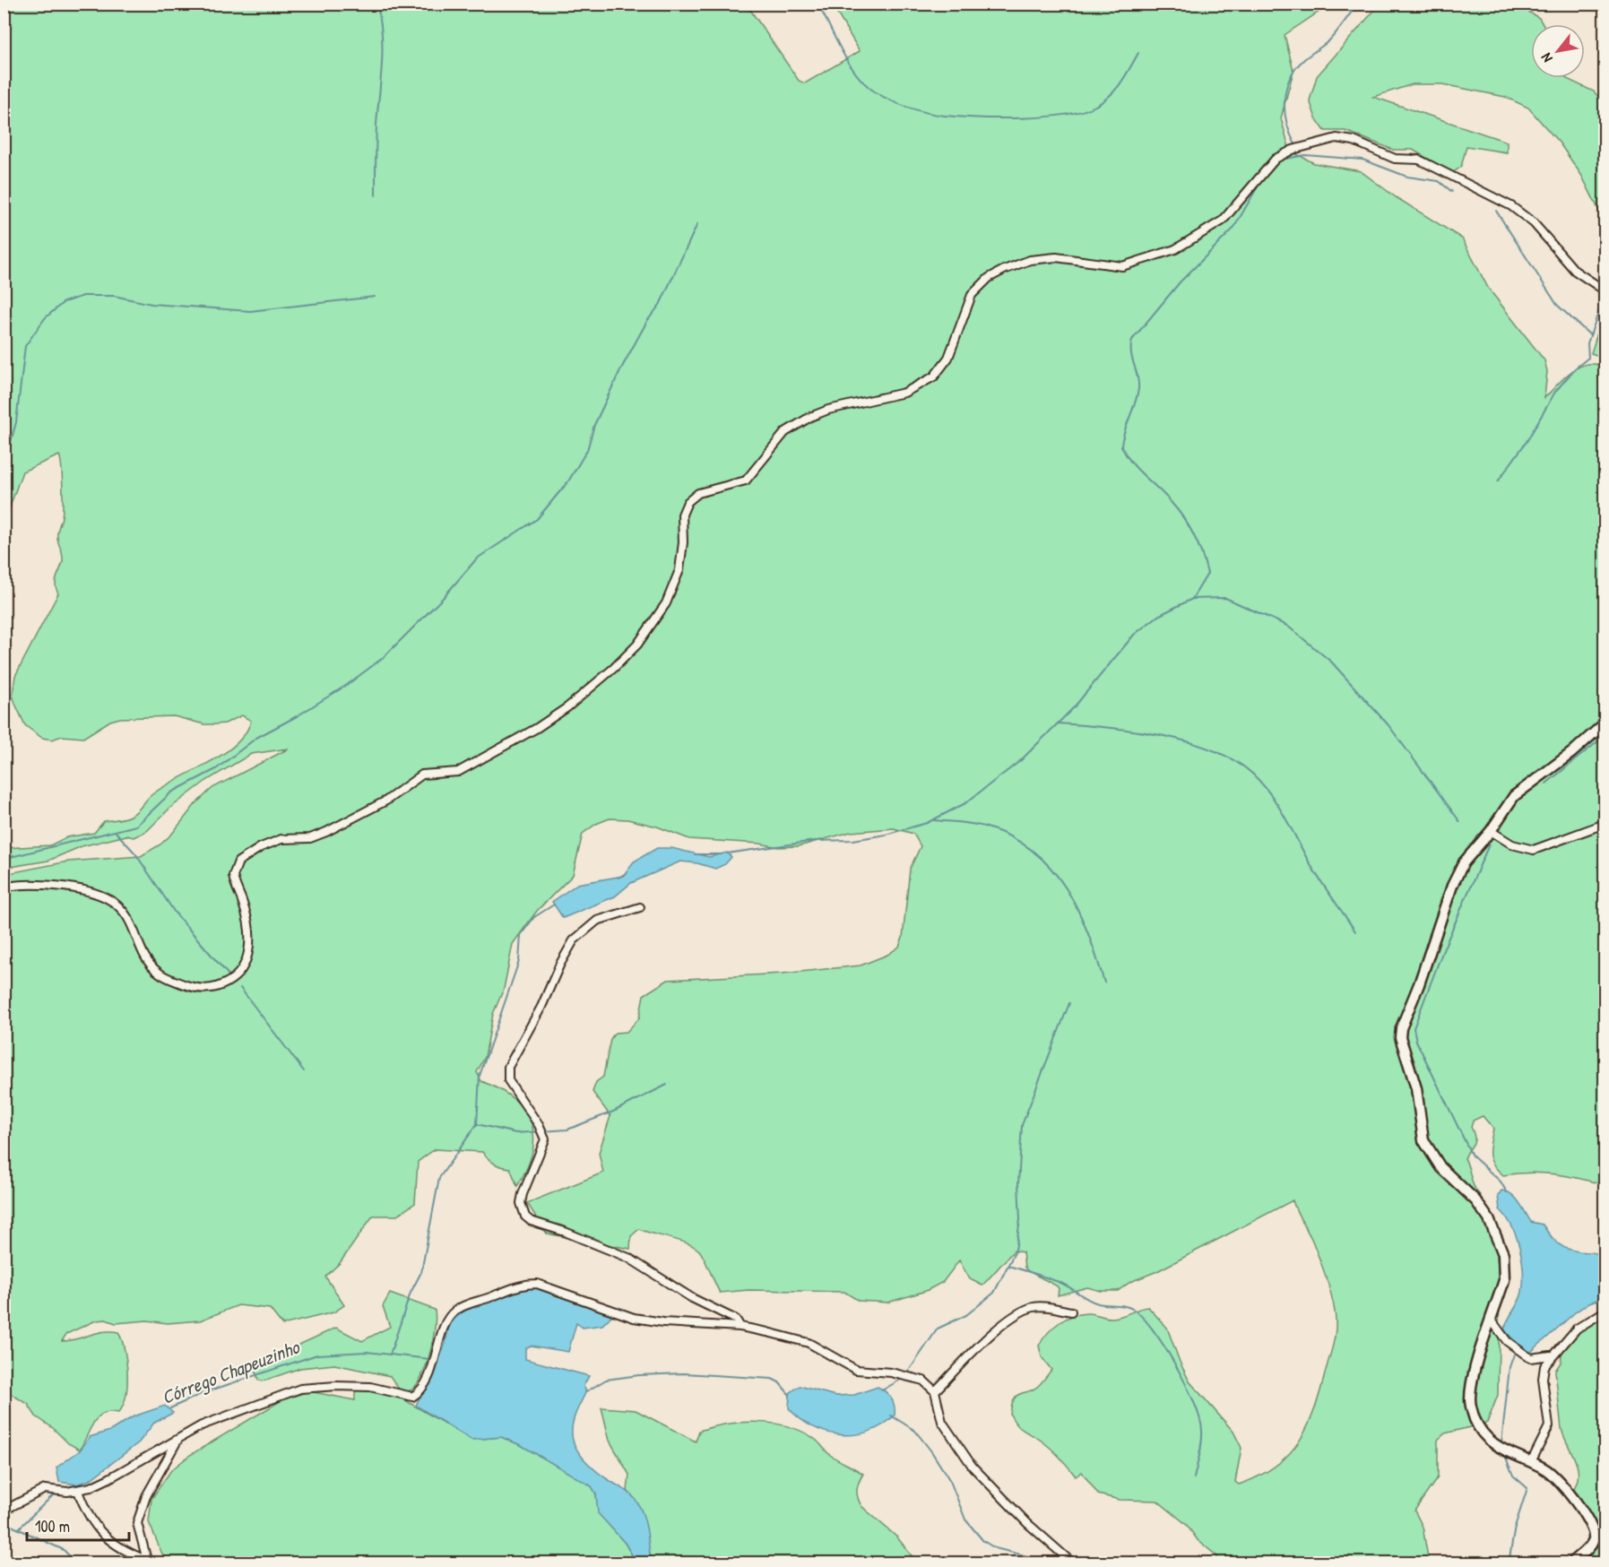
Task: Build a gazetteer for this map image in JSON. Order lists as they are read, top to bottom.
{
  "water": ["Córrego Chapeuzinho"],
  "scale_bar": "100 m",
  "north": "bottom left"
}
